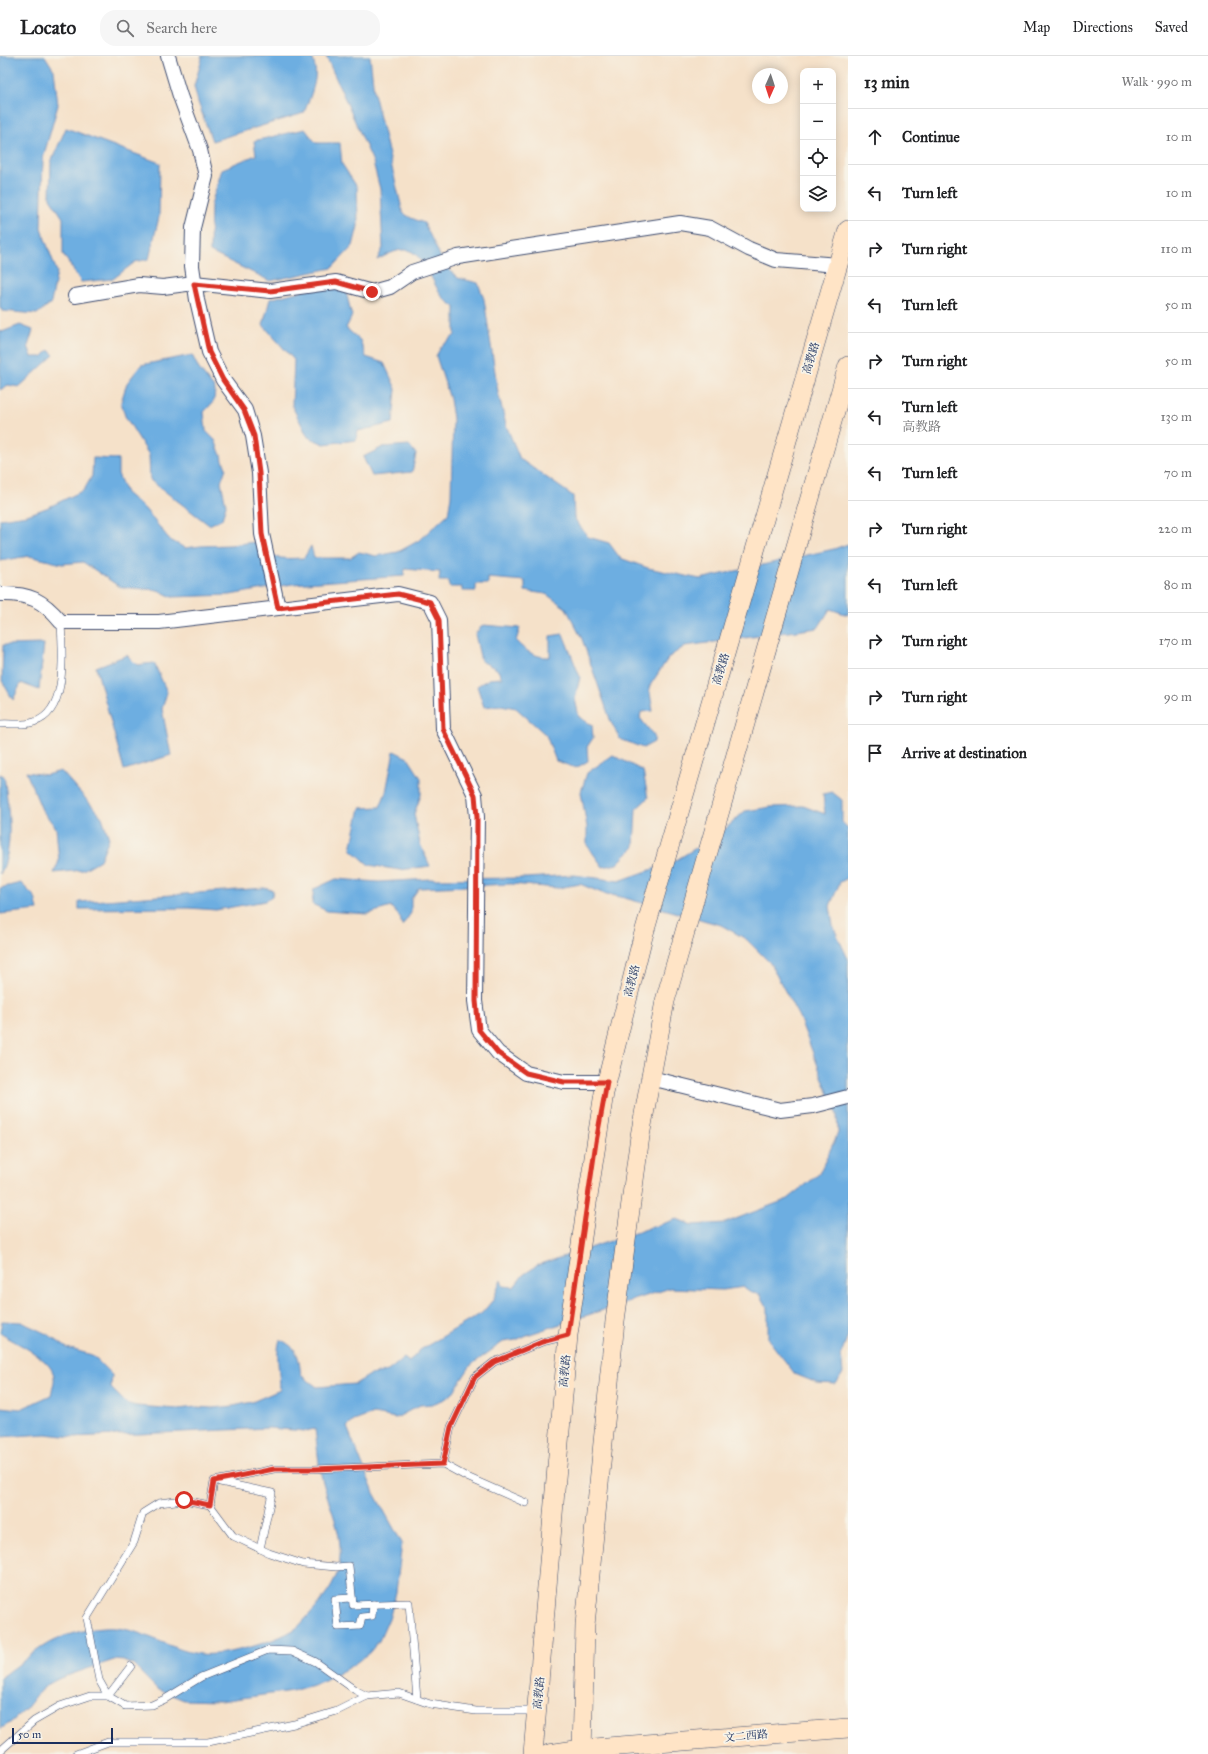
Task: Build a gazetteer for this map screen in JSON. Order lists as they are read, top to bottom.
{
  "streets": {
    "main road": ["高教路", "文二西路"]
  },
  "scale_bar": "50 m",
  "north": "bottom",
  "page": {
    "header": "Locato",
    "search": "Search here",
    "nav": ["Map", "Directions", "Saved"],
    "heading": ["13 min", "Walk · 990 m"],
    "map_buttons": ["+", "−"],
    "list": [
      ["Continue", "10 m"],
      ["Turn left", "10 m"],
      ["Turn right", "110 m"],
      ["Turn left", "50 m"],
      ["Turn right", "50 m"],
      ["Turn left", "高教路", "130 m"],
      ["Turn left", "70 m"],
      ["Turn right", "220 m"],
      ["Turn left", "80 m"],
      ["Turn right", "170 m"],
      ["Turn right", "90 m"],
      "Arrive at destination"
    ],
    "scale": "50 m"
  }
}
